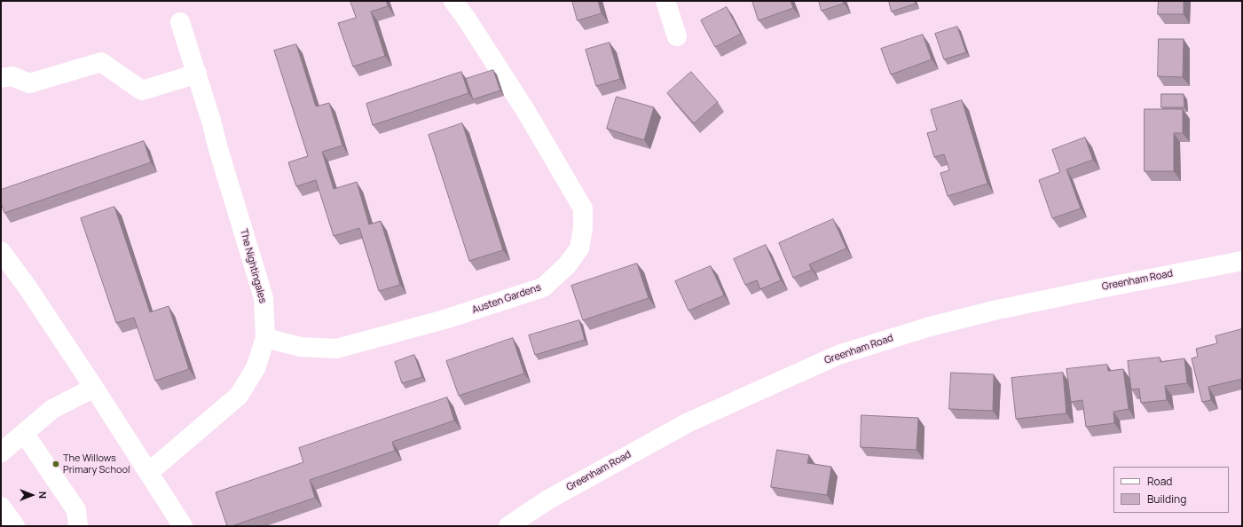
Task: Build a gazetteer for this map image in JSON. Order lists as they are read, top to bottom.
{
  "streets": {
    "street": ["The Nightingales", "Greenham Road", "Austen Gardens"]
  },
  "crossings": [
    ["The Nightingales", "Austen Gardens"]
  ],
  "places": ["The Willows Primary School"],
  "legend": ["Road", "Building"],
  "north": "right"
}
